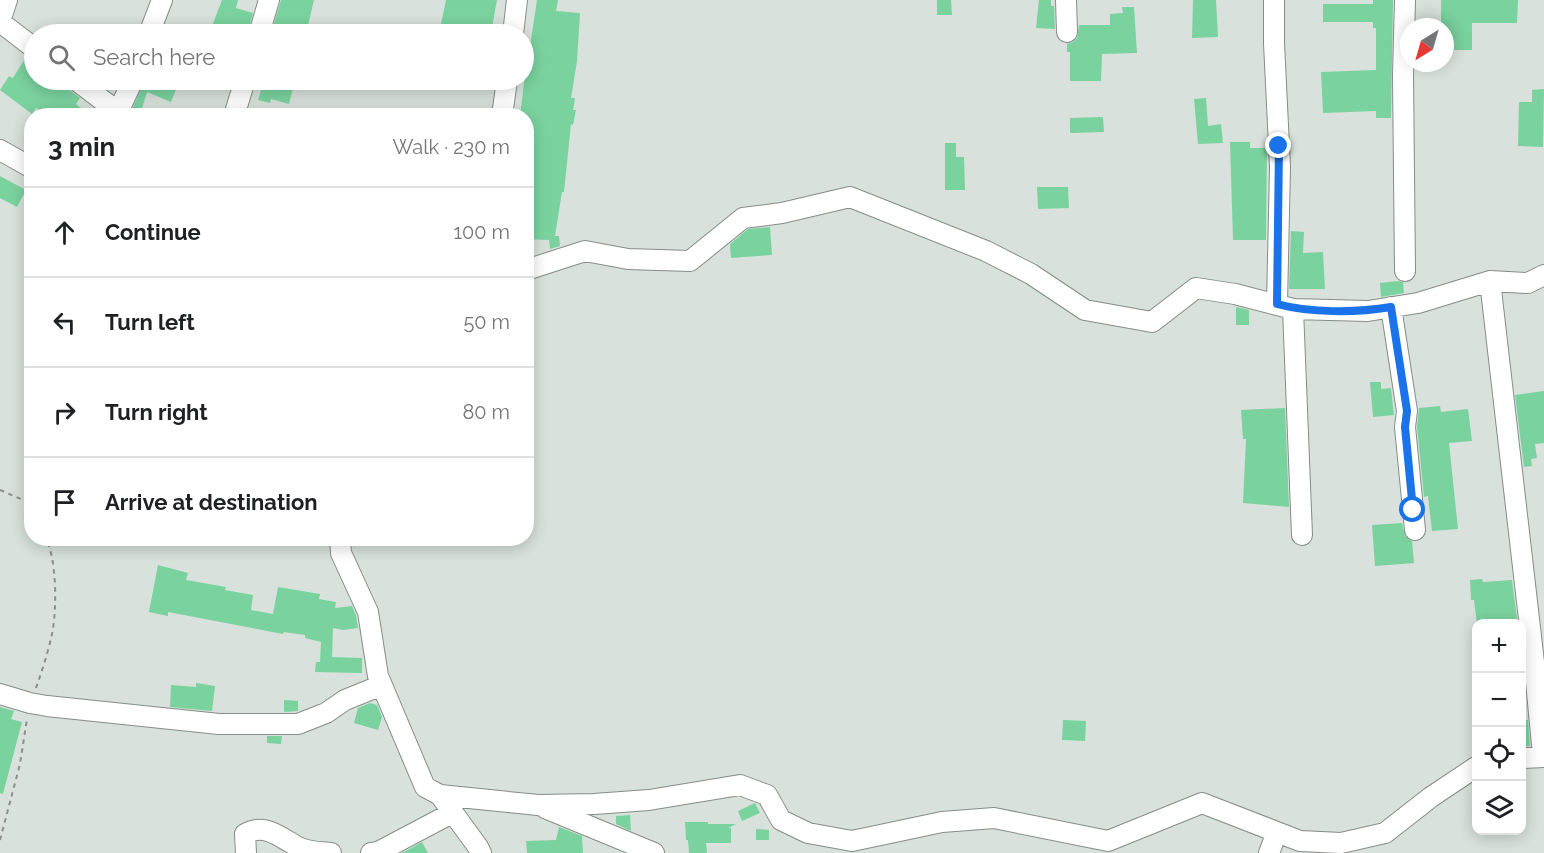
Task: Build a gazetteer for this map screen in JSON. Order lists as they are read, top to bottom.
{
  "north": "bottom left",
  "page": {
    "search": "Search here",
    "heading": ["3 min", "Walk · 230 m"],
    "list": [
      ["Continue", "100 m"],
      ["Turn left", "50 m"],
      ["Turn right", "80 m"],
      "Arrive at destination"
    ],
    "map_buttons": ["+", "−"]
  }
}
